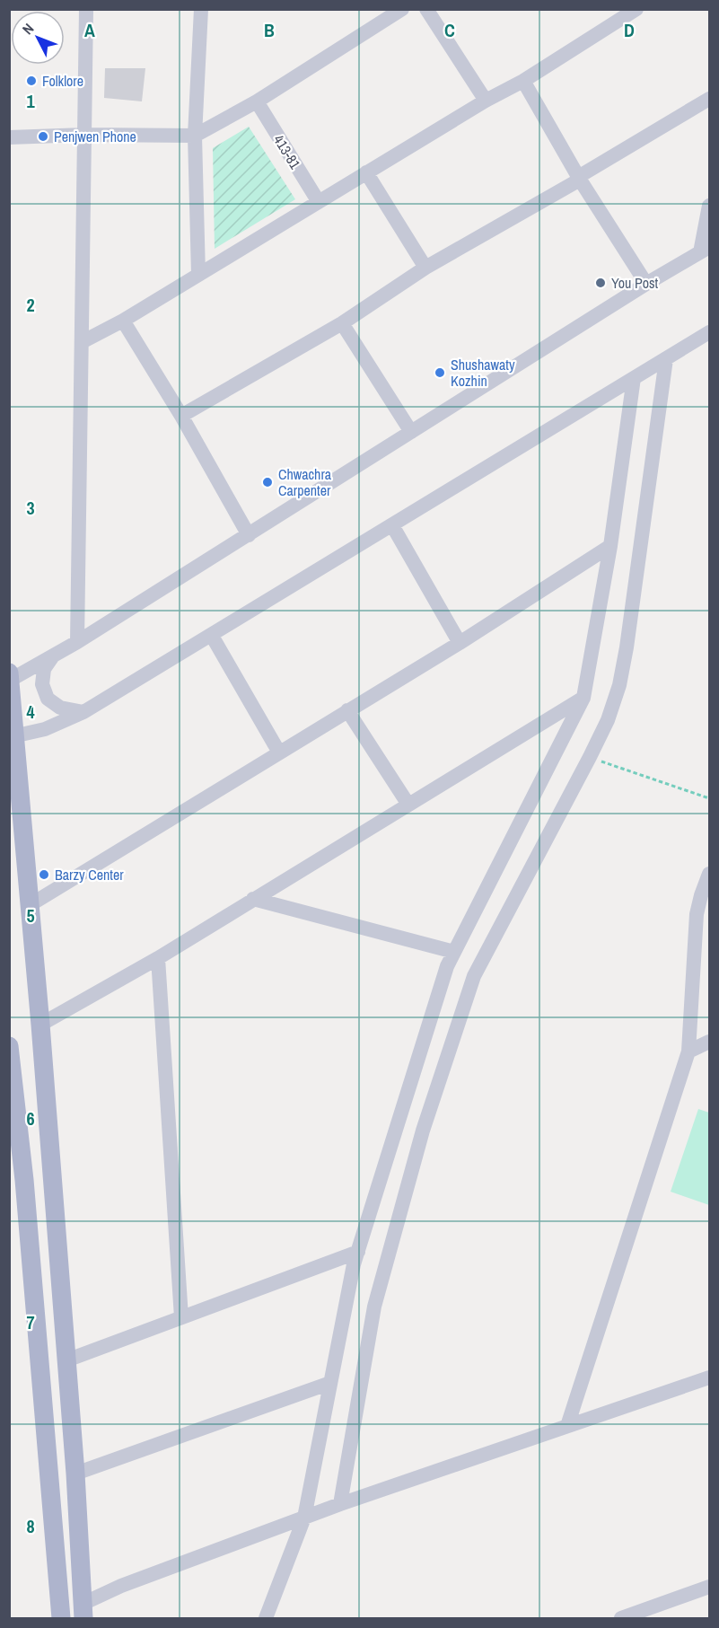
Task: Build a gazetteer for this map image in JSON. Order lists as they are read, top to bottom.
{
  "streets": {
    "street": ["413-81"]
  },
  "places": [
    "Folklore",
    "Penjwen Phone",
    "You Post",
    "Shushawaty Kozhin",
    "Chwachra Carpenter",
    "Barzy Center"
  ],
  "north": "top left",
  "grid": {
    "columns": [
      "A",
      "B",
      "C",
      "D"
    ],
    "rows": [
      "1",
      "2",
      "3",
      "4",
      "5",
      "6",
      "7",
      "8"
    ]
  }
}
